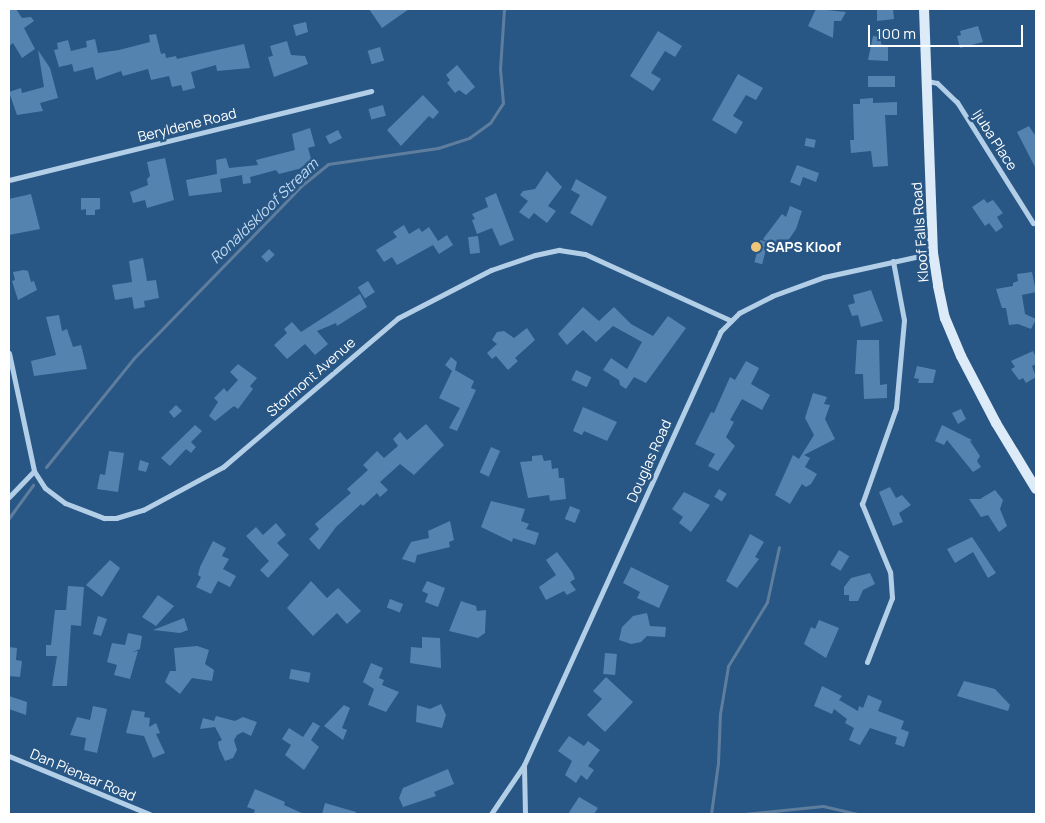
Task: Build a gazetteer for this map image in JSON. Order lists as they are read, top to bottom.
{
  "streets": {
    "main road": ["Kloof Falls Road"],
    "street": [
      "Beryldene Road",
      "Ijuba Place",
      "Stormont Avenue",
      "Douglas Road",
      "Dan Pienaar Road"
    ]
  },
  "crossings": [
    ["Ijuba Place", "Kloof Falls Road"],
    ["Kloof Falls Road", "Douglas Road"],
    ["Stormont Avenue", "Douglas Road"]
  ],
  "water": ["Ronaldskloof Stream"],
  "places": ["SAPS Kloof"],
  "scale_bar": "100 m"
}
